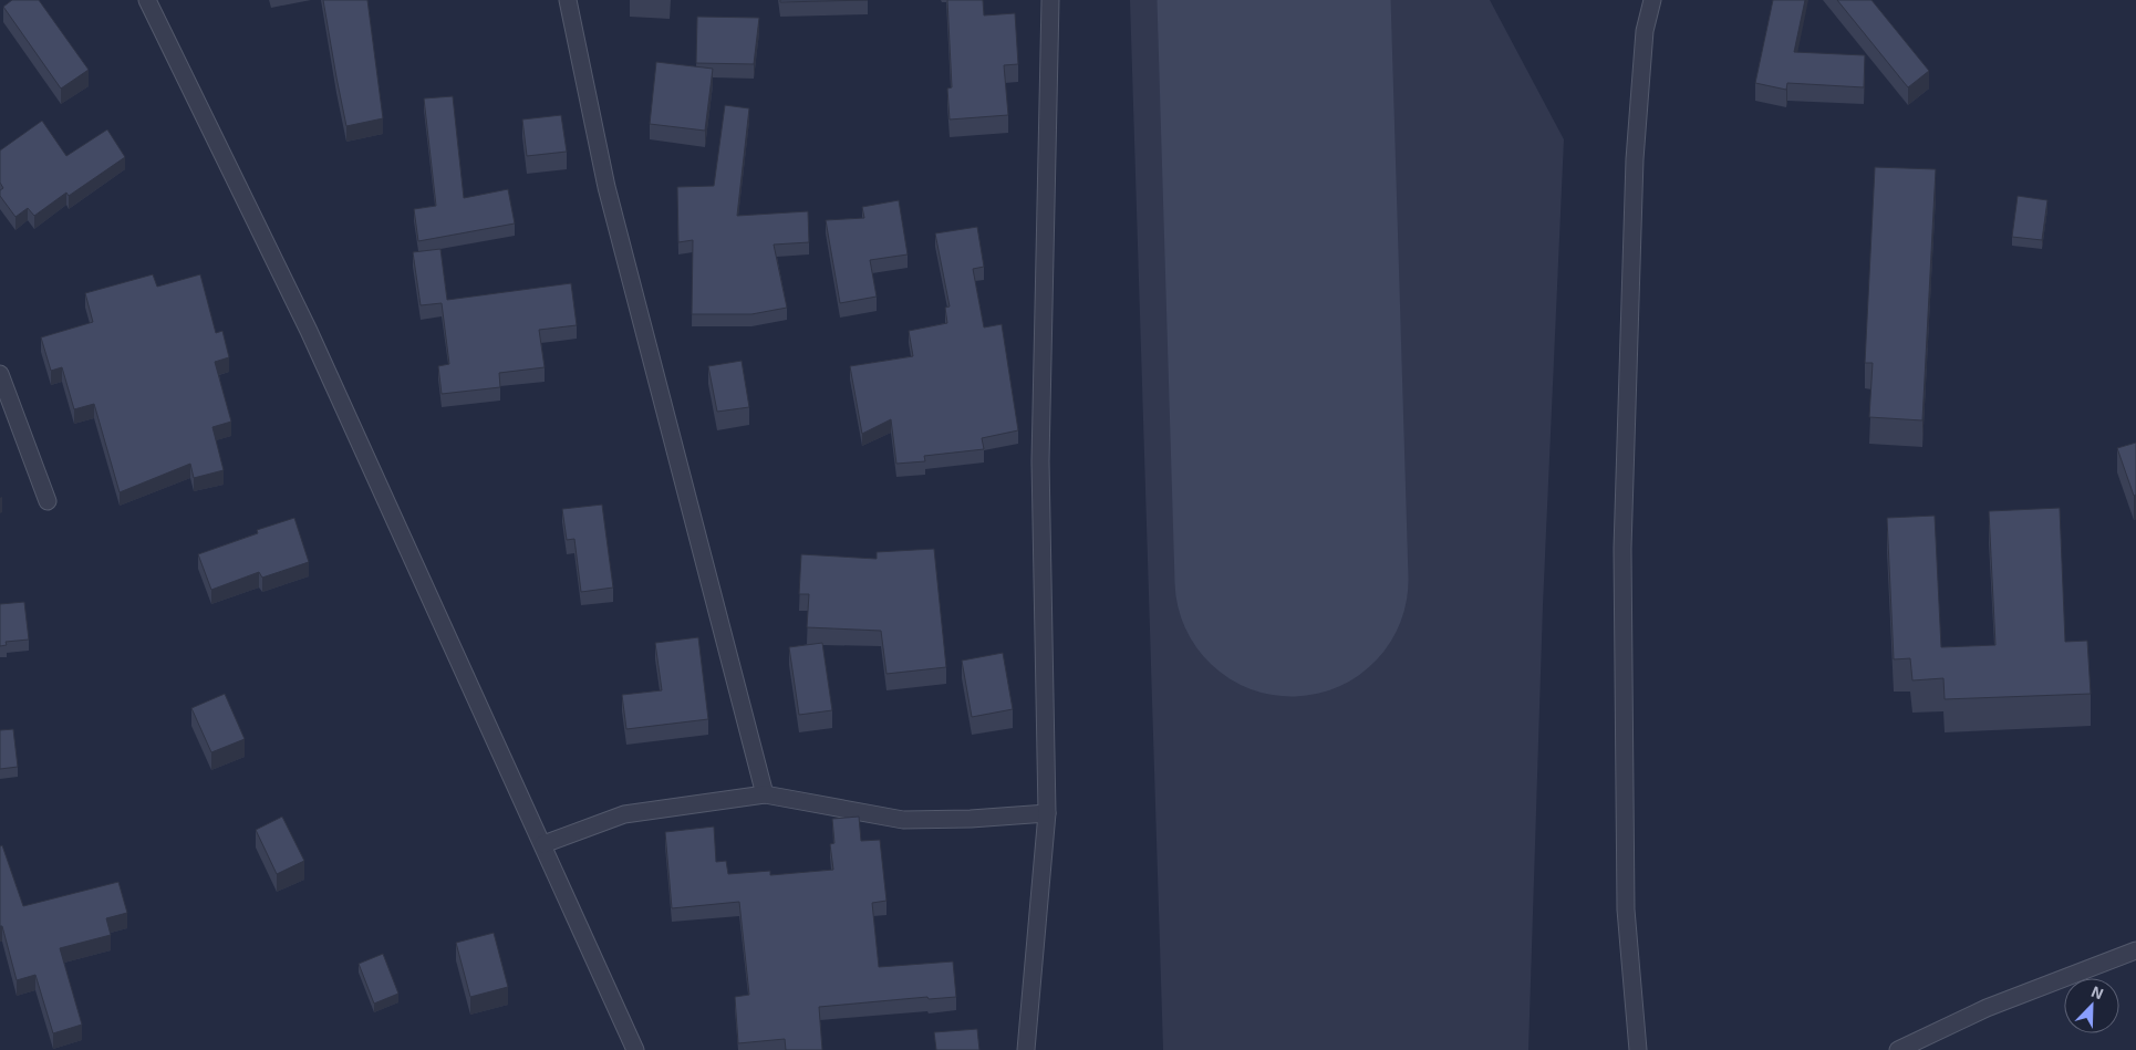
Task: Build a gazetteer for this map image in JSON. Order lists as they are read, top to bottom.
{
  "north": "top right"
}
